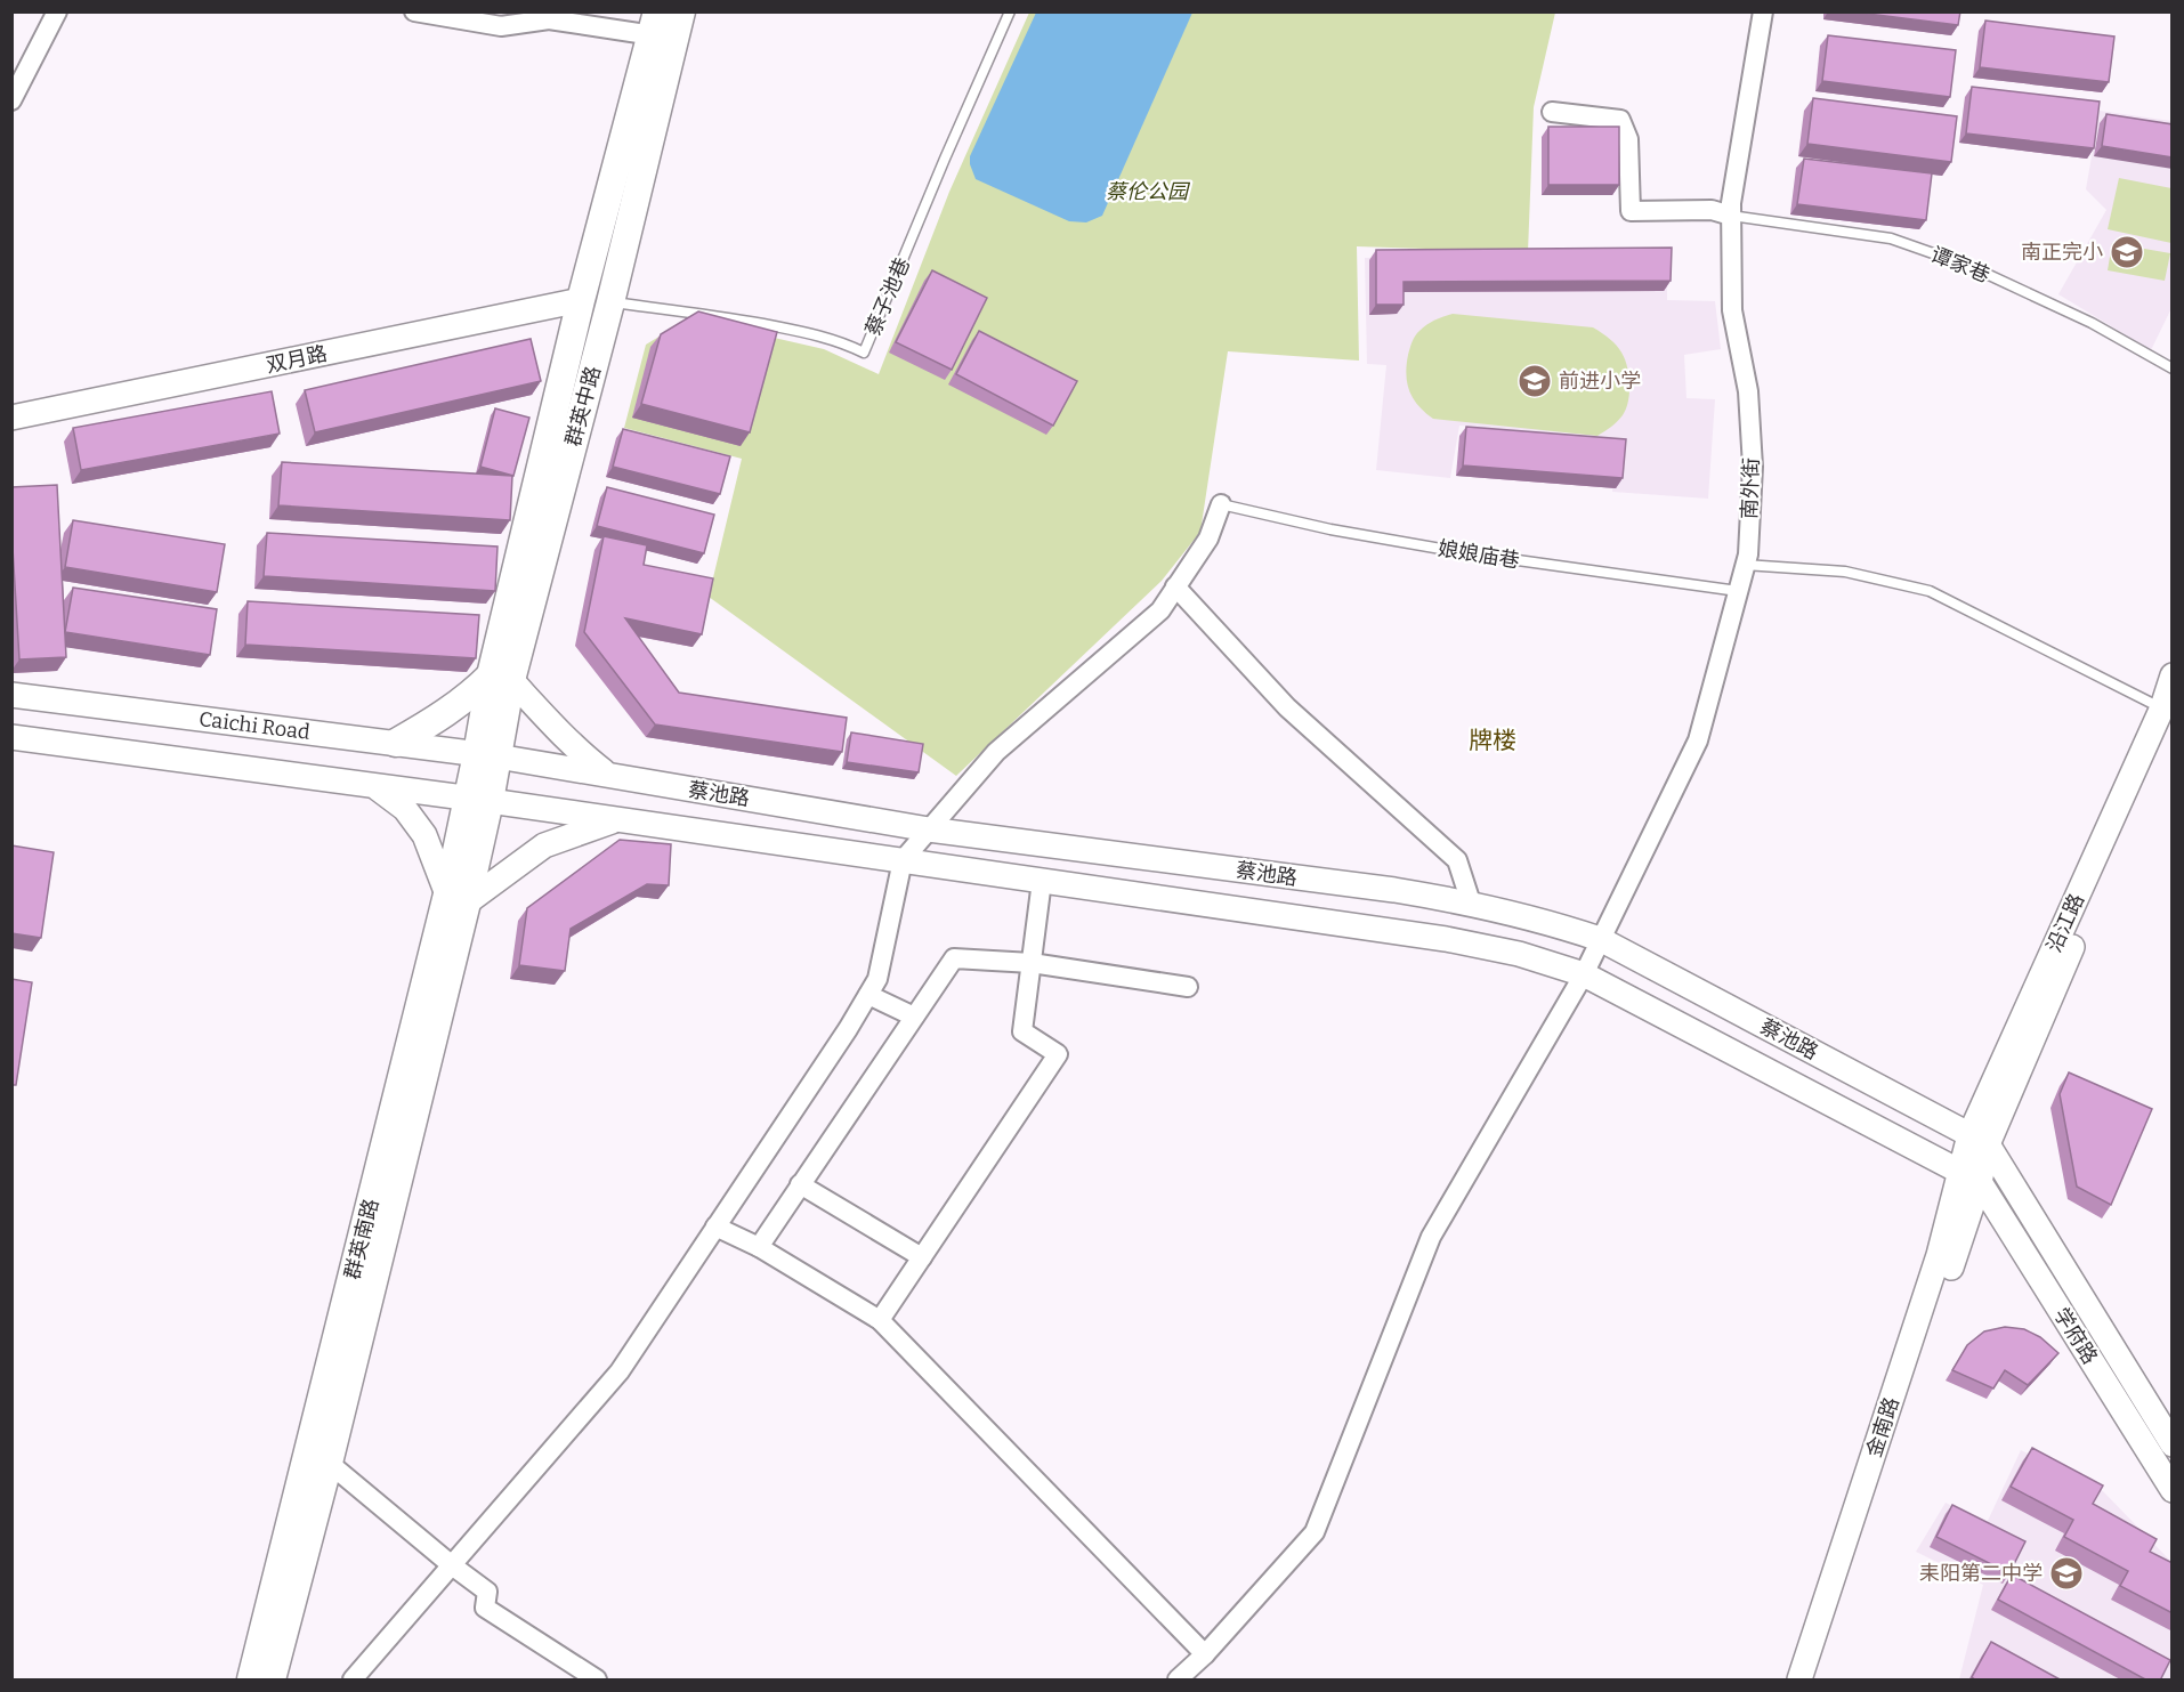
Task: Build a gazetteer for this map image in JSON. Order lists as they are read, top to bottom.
{
  "streets": {
    "main road": ["群英中路", "群英南路"],
    "street": [
      "双月路",
      "南外街",
      "Caichi Road",
      "蔡池路",
      "沿江路",
      "学府路",
      "金南路"
    ],
    "lane": ["谭家巷", "蔡子池巷", "娘娘庙巷"]
  },
  "crossings": [
    ["谭家巷", "南外街"],
    ["蔡子池巷", "双月路"],
    ["蔡子池巷", "群英中路"],
    ["双月路", "群英中路"],
    ["群英中路", "Caichi Road"],
    ["群英中路", "蔡池路"],
    ["群英中路", "群英南路"],
    ["南外街", "娘娘庙巷"],
    ["南外街", "蔡池路"],
    ["Caichi Road", "蔡池路"],
    ["蔡池路", "沿江路"],
    ["蔡池路", "群英南路"],
    ["蔡池路", "学府路"],
    ["蔡池路", "金南路"],
    ["沿江路", "学府路"],
    ["沿江路", "金南路"],
    ["学府路", "金南路"]
  ],
  "districts": ["牌楼"],
  "parks": ["蔡伦公园"],
  "places": {
    "school or university": ["南正完小", "前进小学", "耒阳第二中学"]
  }
}
